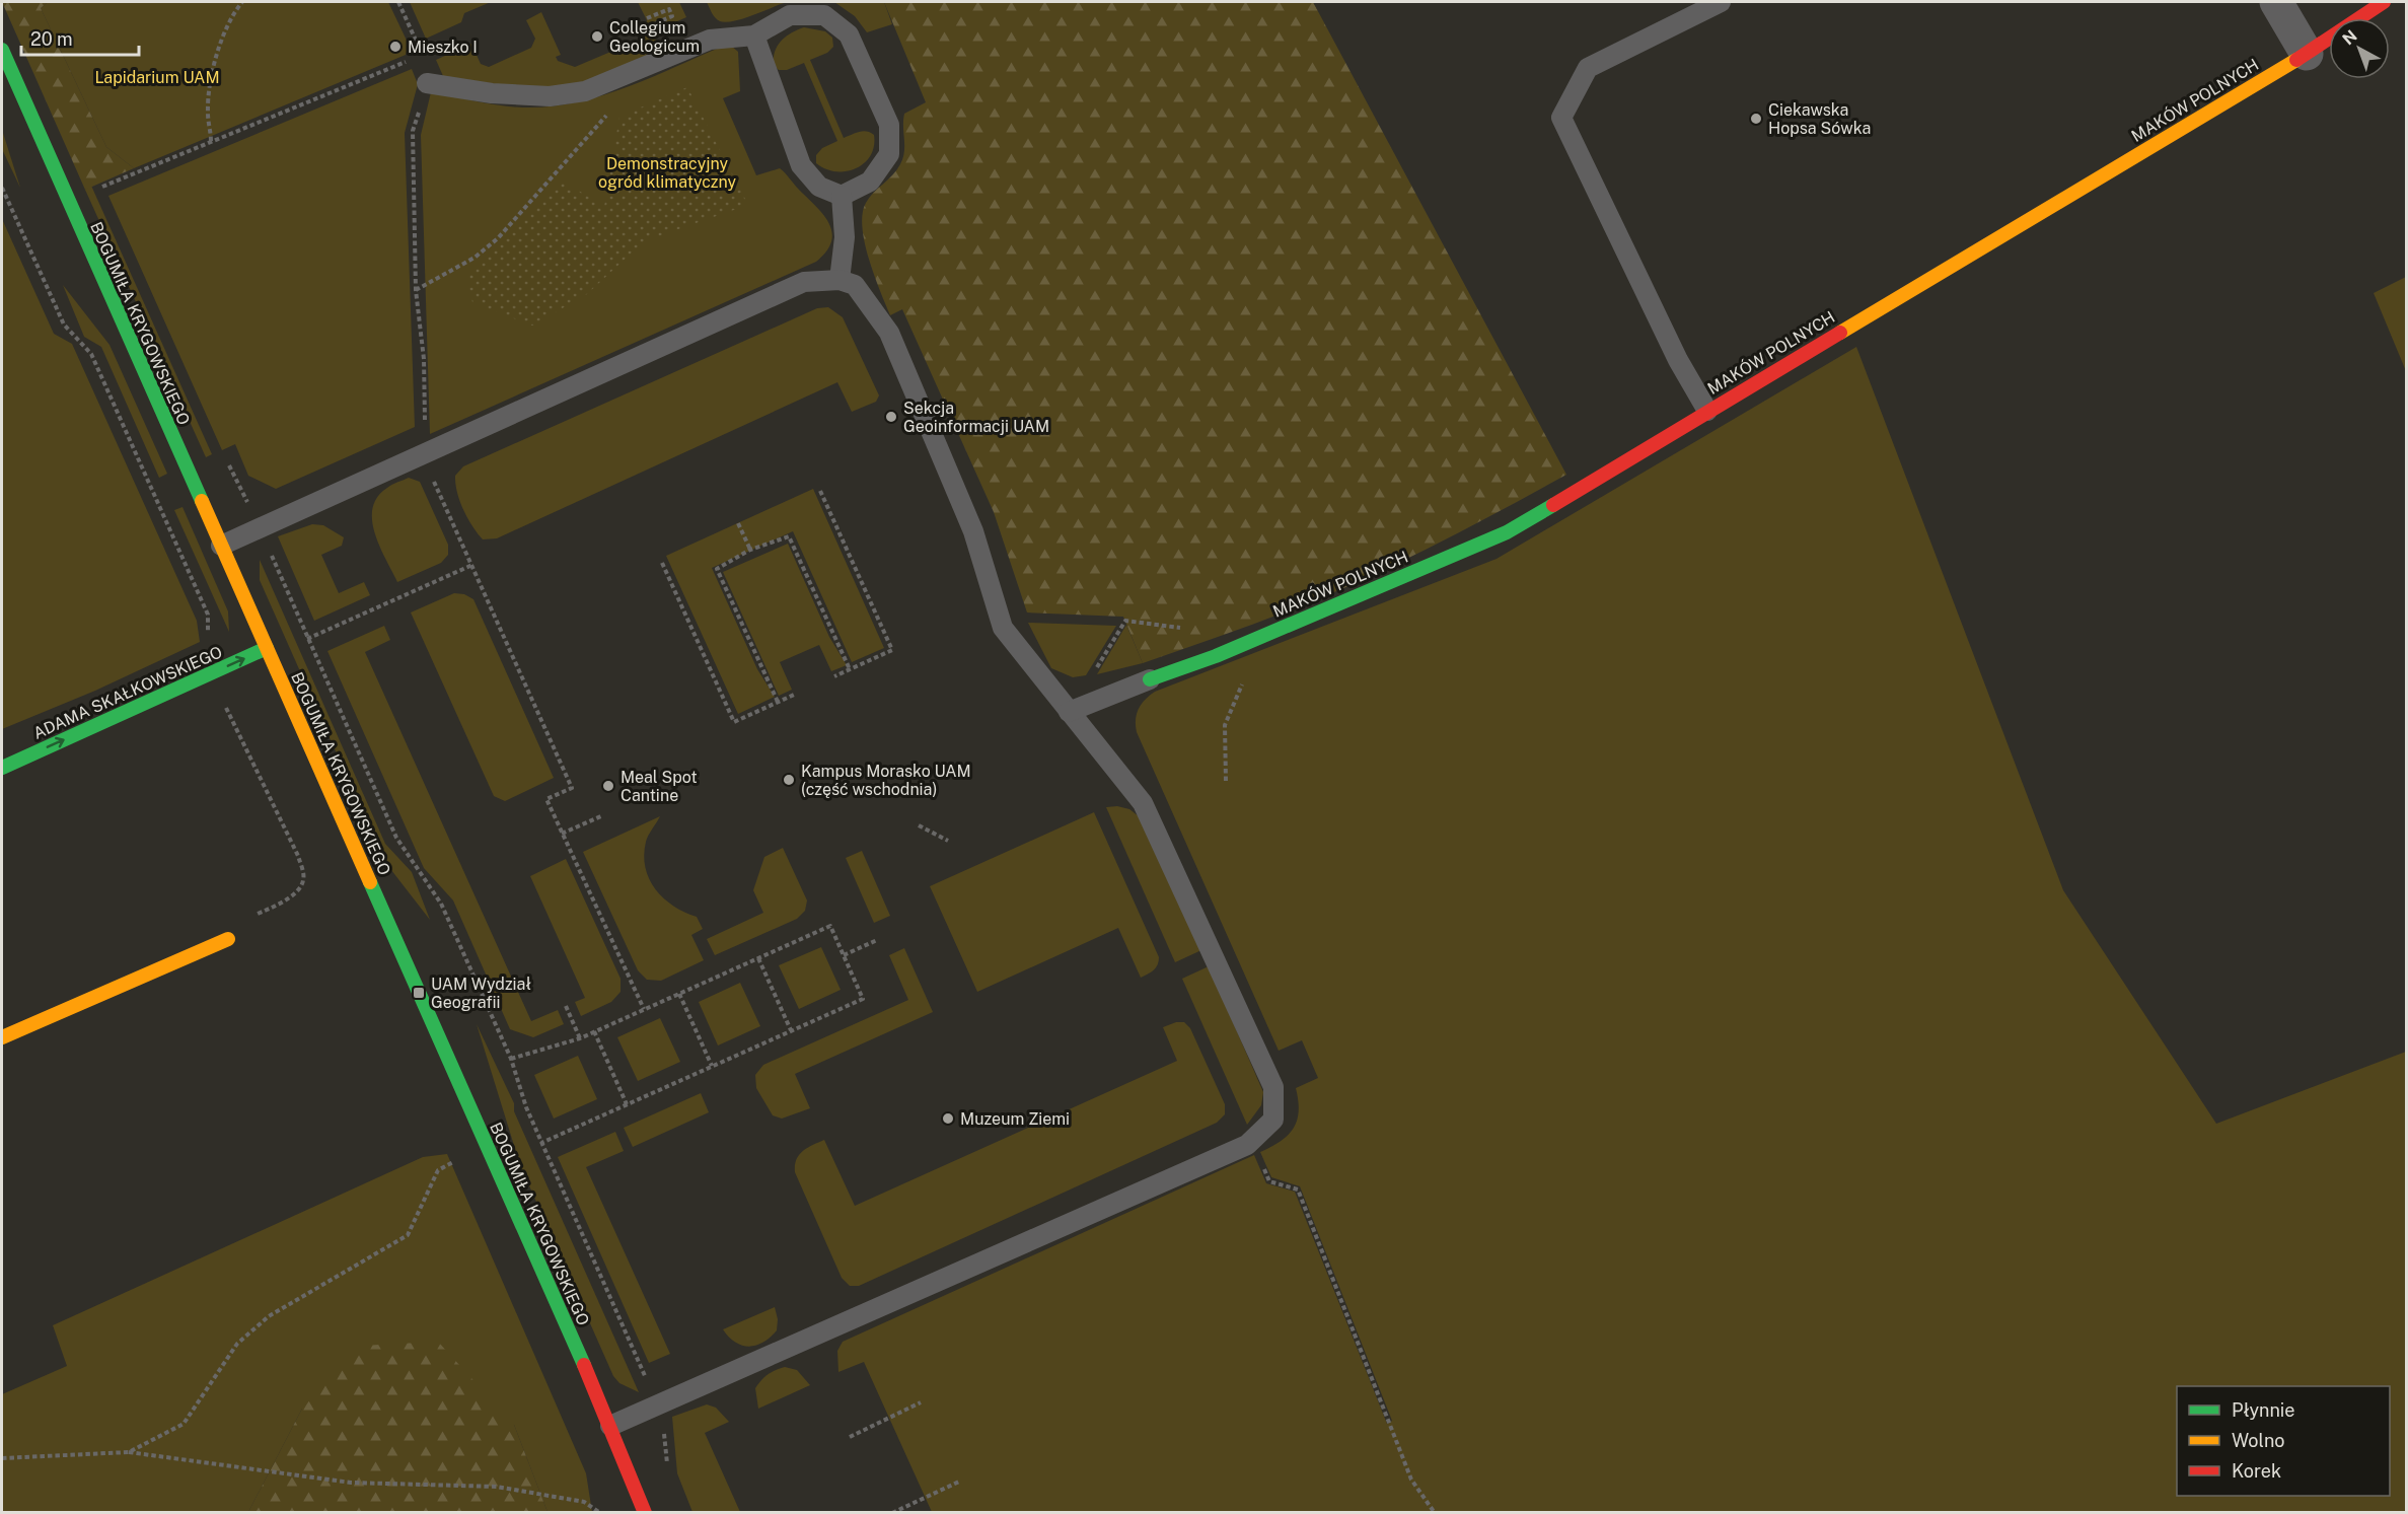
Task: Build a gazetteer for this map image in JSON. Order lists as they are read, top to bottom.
{
  "streets": {
    "street": ["MAKÓW POLNYCH", "BOGUMIŁA KRYGOWSKIEGO", "ADAMA SKAŁKOWSKIEGO"]
  },
  "crossings": [
    ["BOGUMIŁA KRYGOWSKIEGO", "ADAMA SKAŁKOWSKIEGO"]
  ],
  "one_way": ["ADAMA SKAŁKOWSKIEGO"],
  "parks": ["Lapidarium UAM", "Demonstracyjny ogród klimatyczny"],
  "places": {
    "other": [
      "Collegium Geologicum",
      "Mieszko I",
      "Ciekawska Hopsa Sówka",
      "Sekcja Geoinformacji UAM",
      "Kampus Morasko UAM (część wschodnia)",
      "Meal Spot Cantine",
      "Muzeum Ziemi"
    ],
    "transit": ["UAM Wydział Geografii"]
  },
  "legend": ["Płynnie", "Wolno", "Korek"],
  "scale_bar": "20 m",
  "north": "top left"
}
